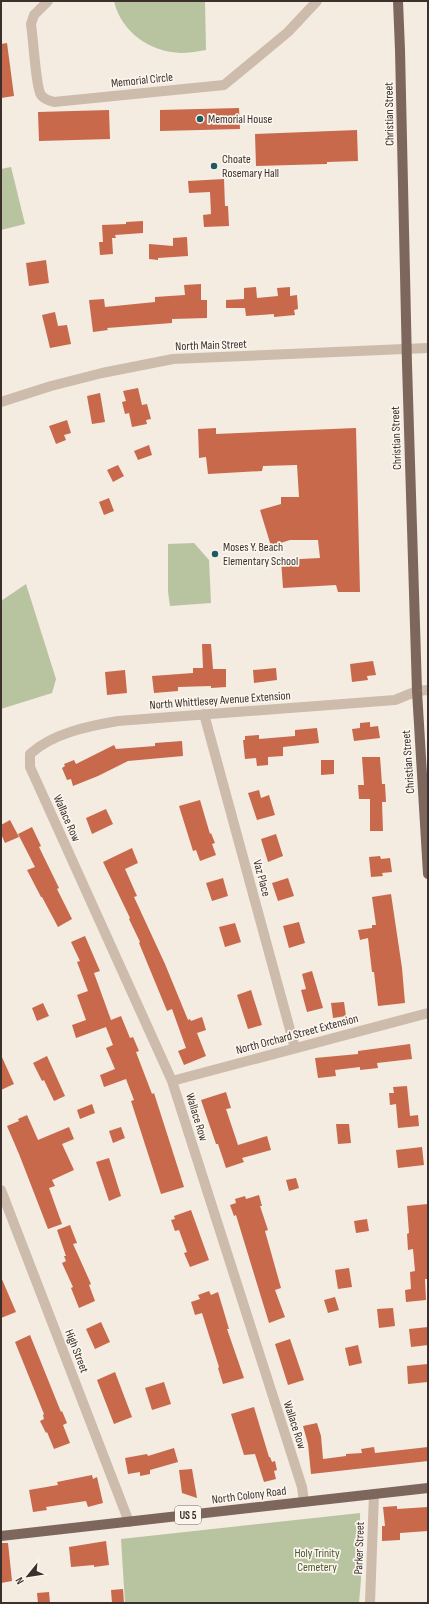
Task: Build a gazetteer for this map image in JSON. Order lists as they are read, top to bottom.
{
  "streets": {
    "main road": ["Christian Street", "North Colony Road", "US 5"],
    "street": [
      "Memorial Circle",
      "North Main Street",
      "North Whittlesey Avenue Extension",
      "Wallace Row",
      "Vaz Place",
      "North Orchard Street Extension",
      "High Street",
      "Parker Street"
    ]
  },
  "crossings": [
    ["Christian Street", "North Main Street"],
    ["Christian Street", "North Whittlesey Avenue Extension"],
    ["North Whittlesey Avenue Extension", "Wallace Row"],
    ["North Whittlesey Avenue Extension", "Vaz Place"],
    ["Wallace Row", "North Orchard Street Extension"],
    ["Wallace Row", "North Colony Road"],
    ["Vaz Place", "North Orchard Street Extension"],
    ["High Street", "North Colony Road"],
    ["North Colony Road", "Parker Street"]
  ],
  "parks": ["Holy Trinity Cemetery"],
  "places": ["Memorial House", "Choate Rosemary Hall", "Moses Y. Beach Elementary School"],
  "north": "bottom left"
}
